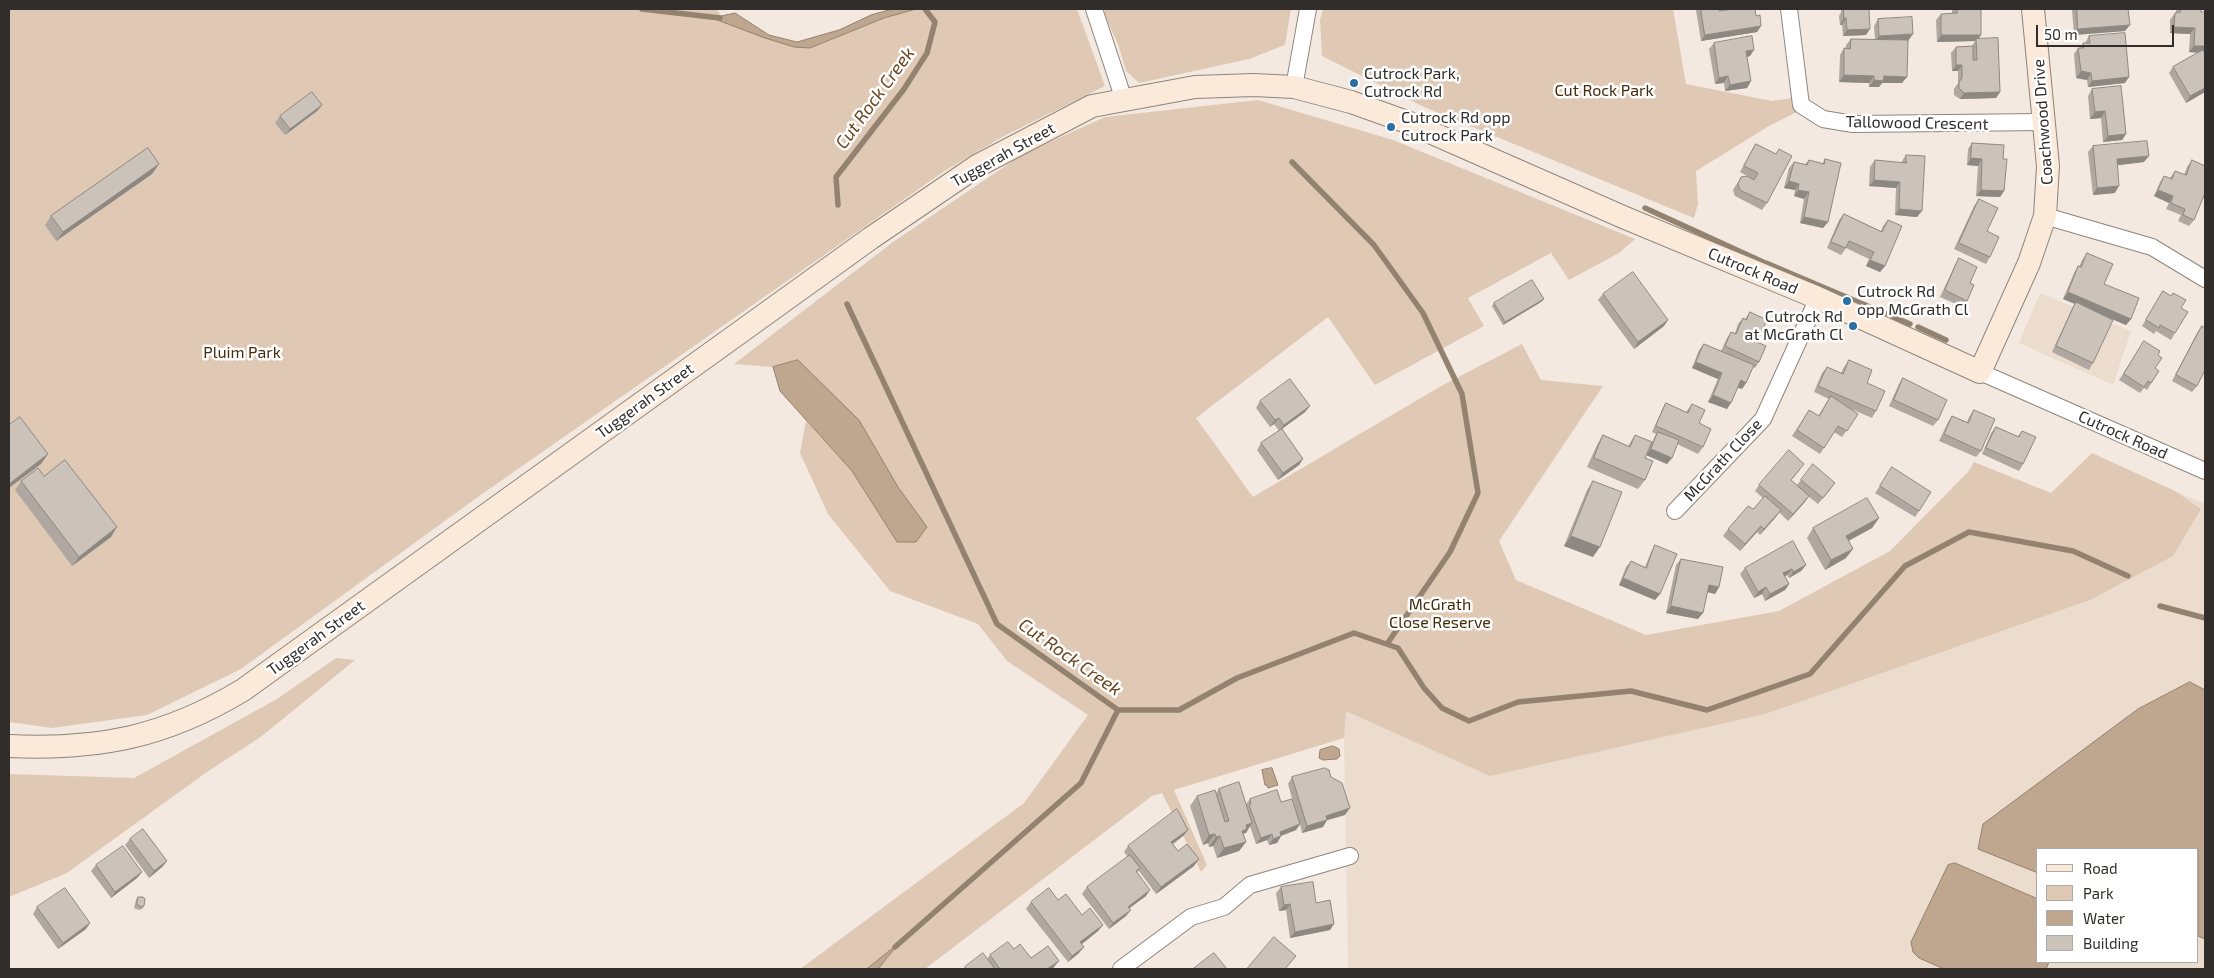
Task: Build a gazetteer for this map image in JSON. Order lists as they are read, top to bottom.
{
  "streets": {
    "street": [
      "Coachwood Drive",
      "Tallowood Crescent",
      "Tuggerah Street",
      "Cutrock Road",
      "McGrath Close"
    ]
  },
  "crossings": [
    ["Coachwood Drive", "Tallowood Crescent"],
    ["Coachwood Drive", "Cutrock Road"],
    ["Tuggerah Street", "Cutrock Road"],
    ["Cutrock Road", "McGrath Close"]
  ],
  "water": ["Cut Rock Creek"],
  "parks": ["Cut Rock Park", "Pluim Park", "McGrath Close Reserve"],
  "places": [
    "Cutrock Park, Cutrock Rd",
    "Cutrock Rd opp Cutrock Park",
    "Cutrock Rd opp McGrath Cl",
    "Cutrock Rd at McGrath Cl"
  ],
  "legend": [
    "Road",
    "Park",
    "Water",
    "Building"
  ],
  "scale_bar": "50 m"
}
